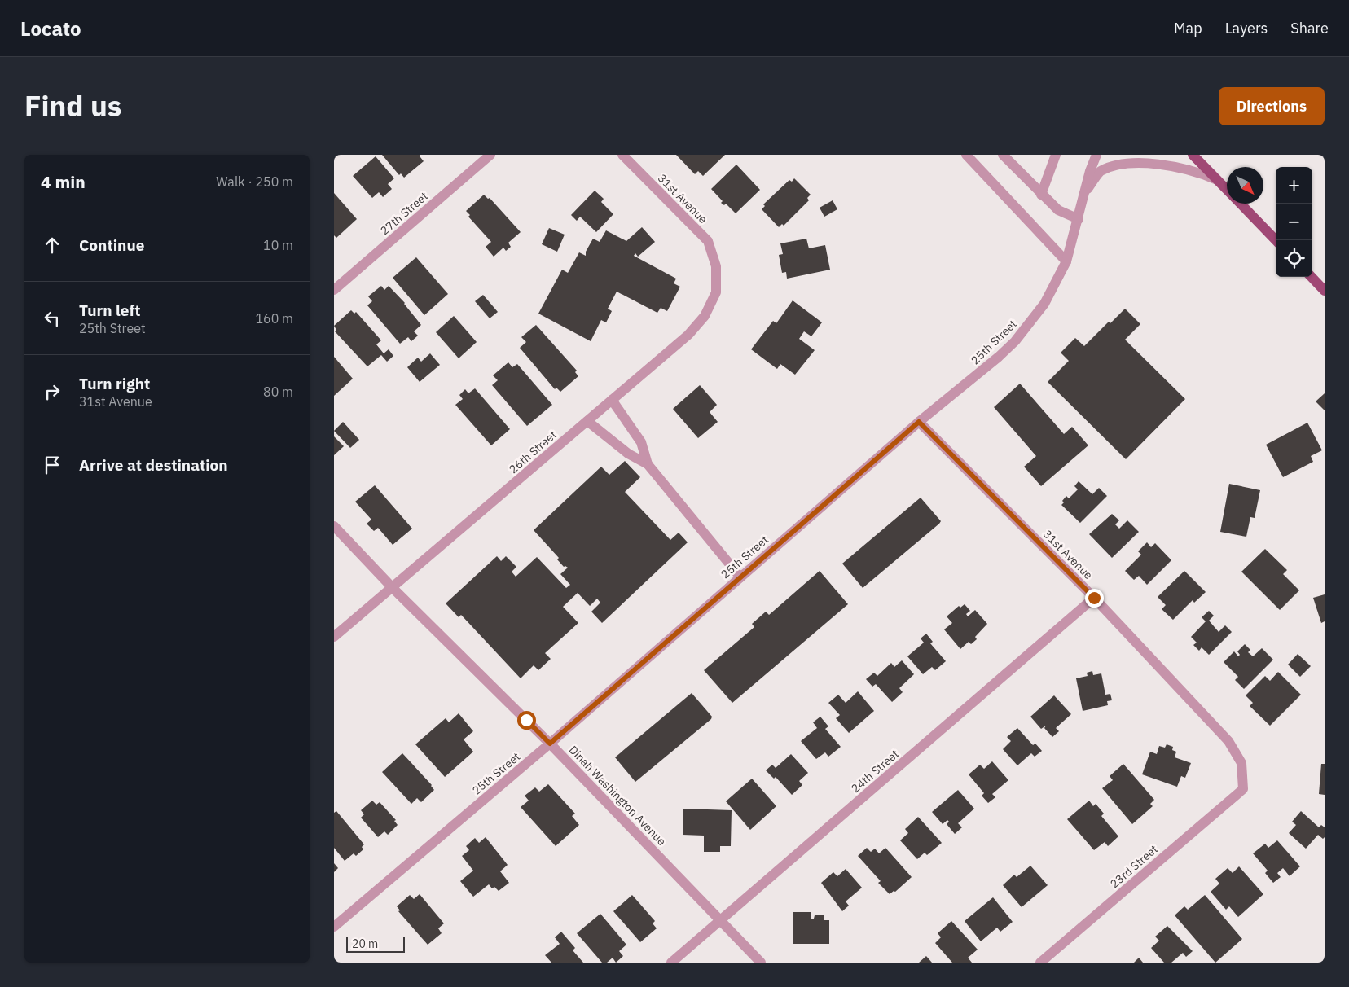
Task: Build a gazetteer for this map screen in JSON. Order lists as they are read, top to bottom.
{
  "streets": {
    "street": [
      "31st Avenue",
      "27th Street",
      "25th Street",
      "26th Street",
      "24th Street",
      "Dinah Washington Avenue",
      "23rd Street"
    ]
  },
  "crossings": [
    ["31st Avenue", "25th Street"],
    ["31st Avenue", "26th Street"],
    ["31st Avenue", "24th Street"],
    ["31st Avenue", "23rd Street"],
    ["25th Street", "Dinah Washington Avenue"],
    ["26th Street", "Dinah Washington Avenue"],
    ["24th Street", "Dinah Washington Avenue"]
  ],
  "scale_bar": "20 m",
  "north": "bottom right",
  "page": {
    "header": "Locato",
    "nav": ["Map", "Layers", "Share"],
    "title": "Find us",
    "buttons": "Directions",
    "heading": ["4 min", "Walk · 250 m"],
    "map_buttons": ["+", "−"],
    "list": [
      ["Continue", "10 m"],
      ["Turn left", "25th Street", "160 m"],
      ["Turn right", "31st Avenue", "80 m"],
      "Arrive at destination"
    ],
    "scale": "20 m"
  }
}
